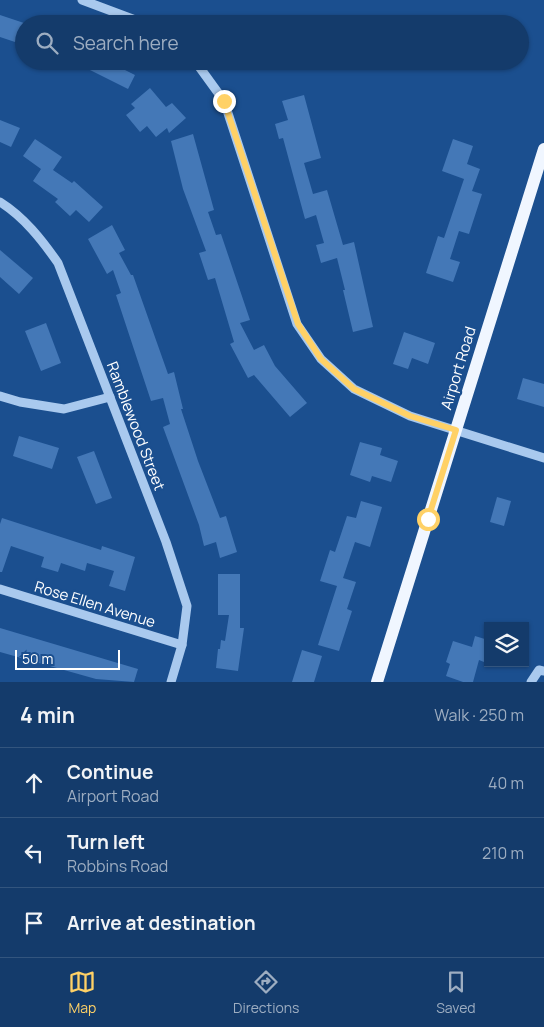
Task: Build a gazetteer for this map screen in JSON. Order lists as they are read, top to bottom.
{
  "streets": {
    "main road": ["Airport Road"],
    "street": ["Ramblewood Street", "Rose Ellen Avenue"]
  },
  "crossings": [
    ["Ramblewood Street", "Rose Ellen Avenue"]
  ],
  "scale_bar": "50 m",
  "page": {
    "search": "Search here",
    "scale": "50 m",
    "heading": ["4 min", "Walk · 250 m"],
    "list": [
      ["Continue", "Airport Road", "40 m"],
      ["Turn left", "Robbins Road", "210 m"],
      "Arrive at destination"
    ],
    "nav": ["Map", "Directions", "Saved"]
  }
}
